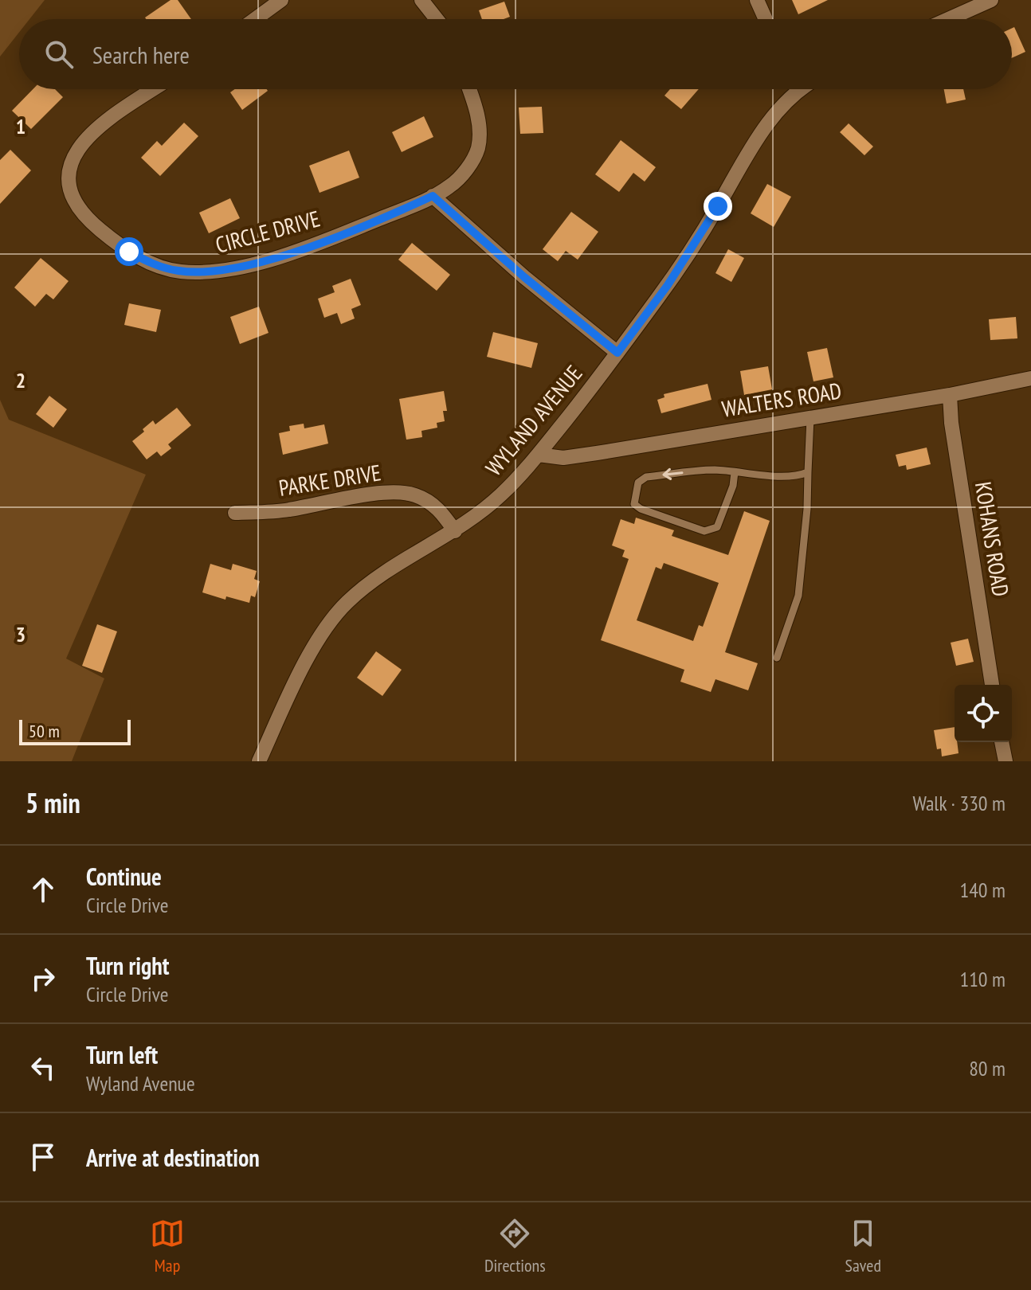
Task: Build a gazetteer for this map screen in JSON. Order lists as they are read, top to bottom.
{
  "streets": {
    "street": [
      "CIRCLE DRIVE",
      "WALTERS ROAD",
      "WYLAND AVENUE",
      "PARKE DRIVE",
      "KOHANS ROAD"
    ]
  },
  "crossings": [
    ["WALTERS ROAD", "WYLAND AVENUE"],
    ["WALTERS ROAD", "KOHANS ROAD"],
    ["WYLAND AVENUE", "PARKE DRIVE"]
  ],
  "scale_bar": "50 m",
  "page": {
    "search": "Search here",
    "scale": "50 m",
    "heading": ["5 min", "Walk · 330 m"],
    "list": [
      ["Continue", "Circle Drive", "140 m"],
      ["Turn right", "Circle Drive", "110 m"],
      ["Turn left", "Wyland Avenue", "80 m"],
      "Arrive at destination"
    ],
    "nav": ["Map", "Directions", "Saved"]
  },
  "grid": {
    "rows": ["1", "2", "3"]
  }
}
